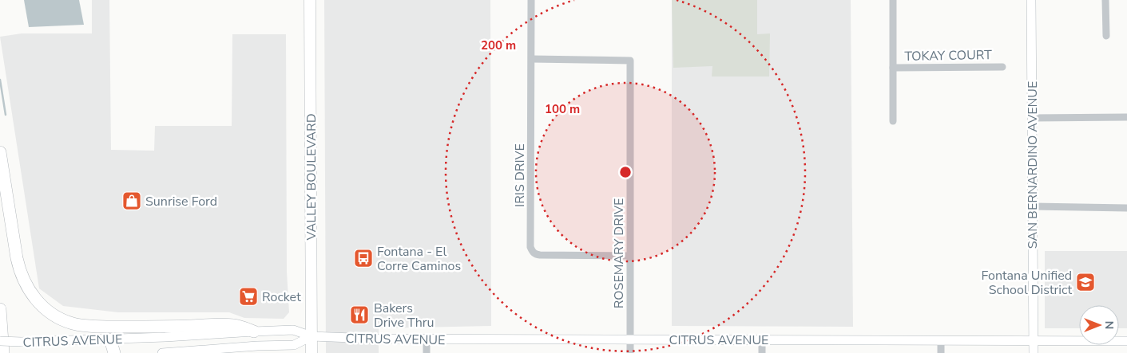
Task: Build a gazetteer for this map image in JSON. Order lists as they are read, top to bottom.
{
  "streets": {
    "main road": ["SAN BERNARDINO AVENUE", "VALLEY BOULEVARD", "CITRUS AVENUE"],
    "street": ["TOKAY COURT", "IRIS DRIVE", "ROSEMARY DRIVE"]
  },
  "crossings": [
    ["SAN BERNARDINO AVENUE", "CITRUS AVENUE"],
    ["IRIS DRIVE", "ROSEMARY DRIVE"],
    ["VALLEY BOULEVARD", "CITRUS AVENUE"],
    ["ROSEMARY DRIVE", "CITRUS AVENUE"]
  ],
  "places": {
    "shop": ["Sunrise Ford"],
    "bus stop": ["Fontana - El Corre Caminos"],
    "school or university": ["Fontana Unified School District"],
    "supermarket": ["Rocket"],
    "restaurant": ["Bakers Drive Thru"]
  },
  "north": "right",
  "rings": ["200 m", "100 m"]
}
